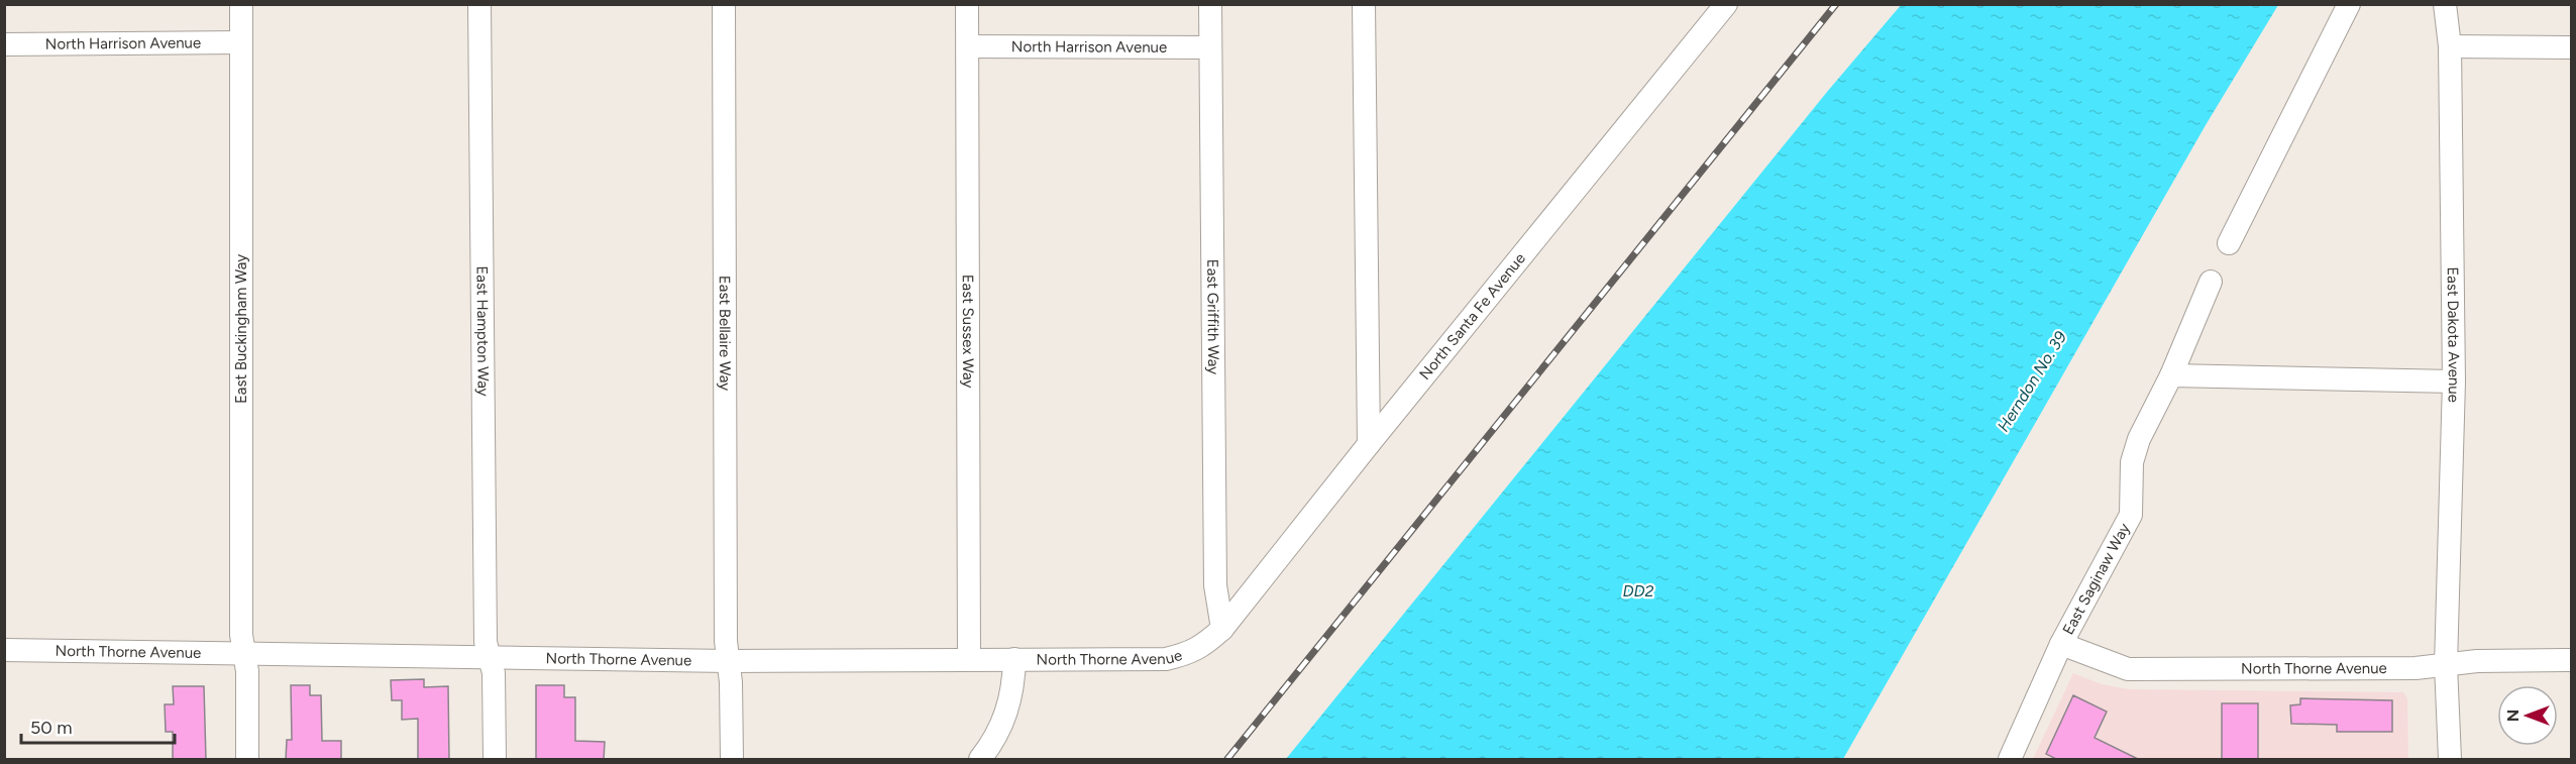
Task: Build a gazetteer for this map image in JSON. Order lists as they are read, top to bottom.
{
  "streets": {
    "street": [
      "North Harrison Avenue",
      "North Santa Fe Avenue",
      "East Griffith Way",
      "East Buckingham Way",
      "East Hampton Way",
      "East Sussex Way",
      "East Bellaire Way",
      "East Dakota Avenue",
      "East Saginaw Way",
      "North Thorne Avenue"
    ]
  },
  "crossings": [
    ["North Harrison Avenue", "East Griffith Way"],
    ["North Harrison Avenue", "East Buckingham Way"],
    ["North Harrison Avenue", "East Sussex Way"],
    ["North Santa Fe Avenue", "East Griffith Way"],
    ["North Santa Fe Avenue", "North Thorne Avenue"],
    ["East Griffith Way", "North Thorne Avenue"],
    ["East Buckingham Way", "North Thorne Avenue"],
    ["East Hampton Way", "North Thorne Avenue"],
    ["East Sussex Way", "North Thorne Avenue"],
    ["East Bellaire Way", "North Thorne Avenue"],
    ["East Dakota Avenue", "North Thorne Avenue"],
    ["East Saginaw Way", "North Thorne Avenue"]
  ],
  "water": ["Herndon No. 39", "DD2"],
  "scale_bar": "50 m",
  "north": "left"
}
